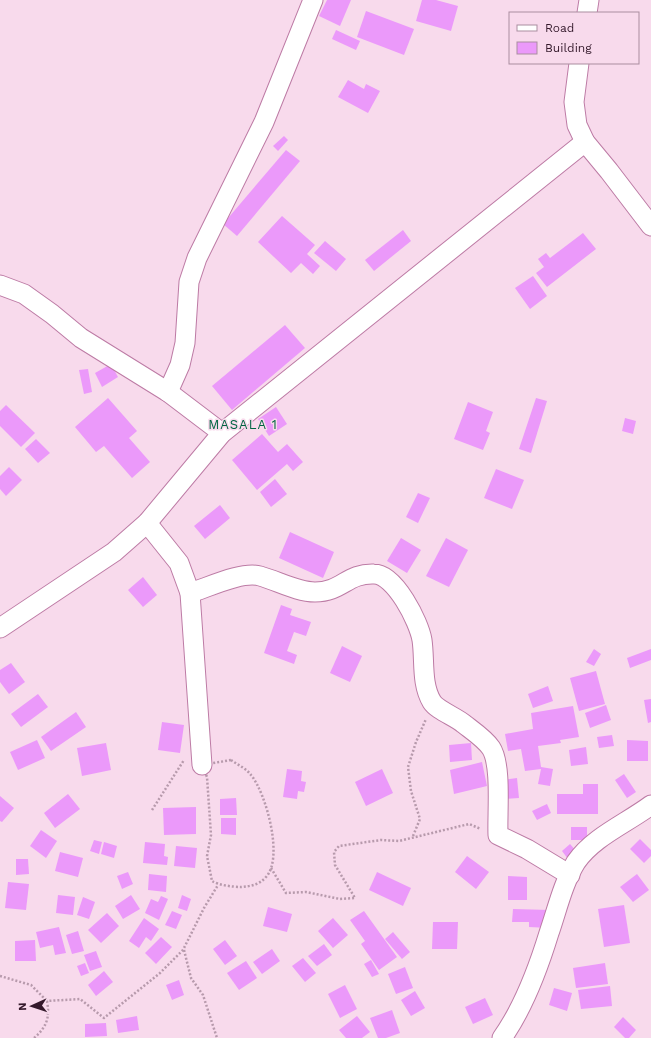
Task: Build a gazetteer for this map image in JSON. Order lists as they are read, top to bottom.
{
  "districts": ["MASALA 1"],
  "legend": ["Road", "Building"],
  "north": "left"
}
